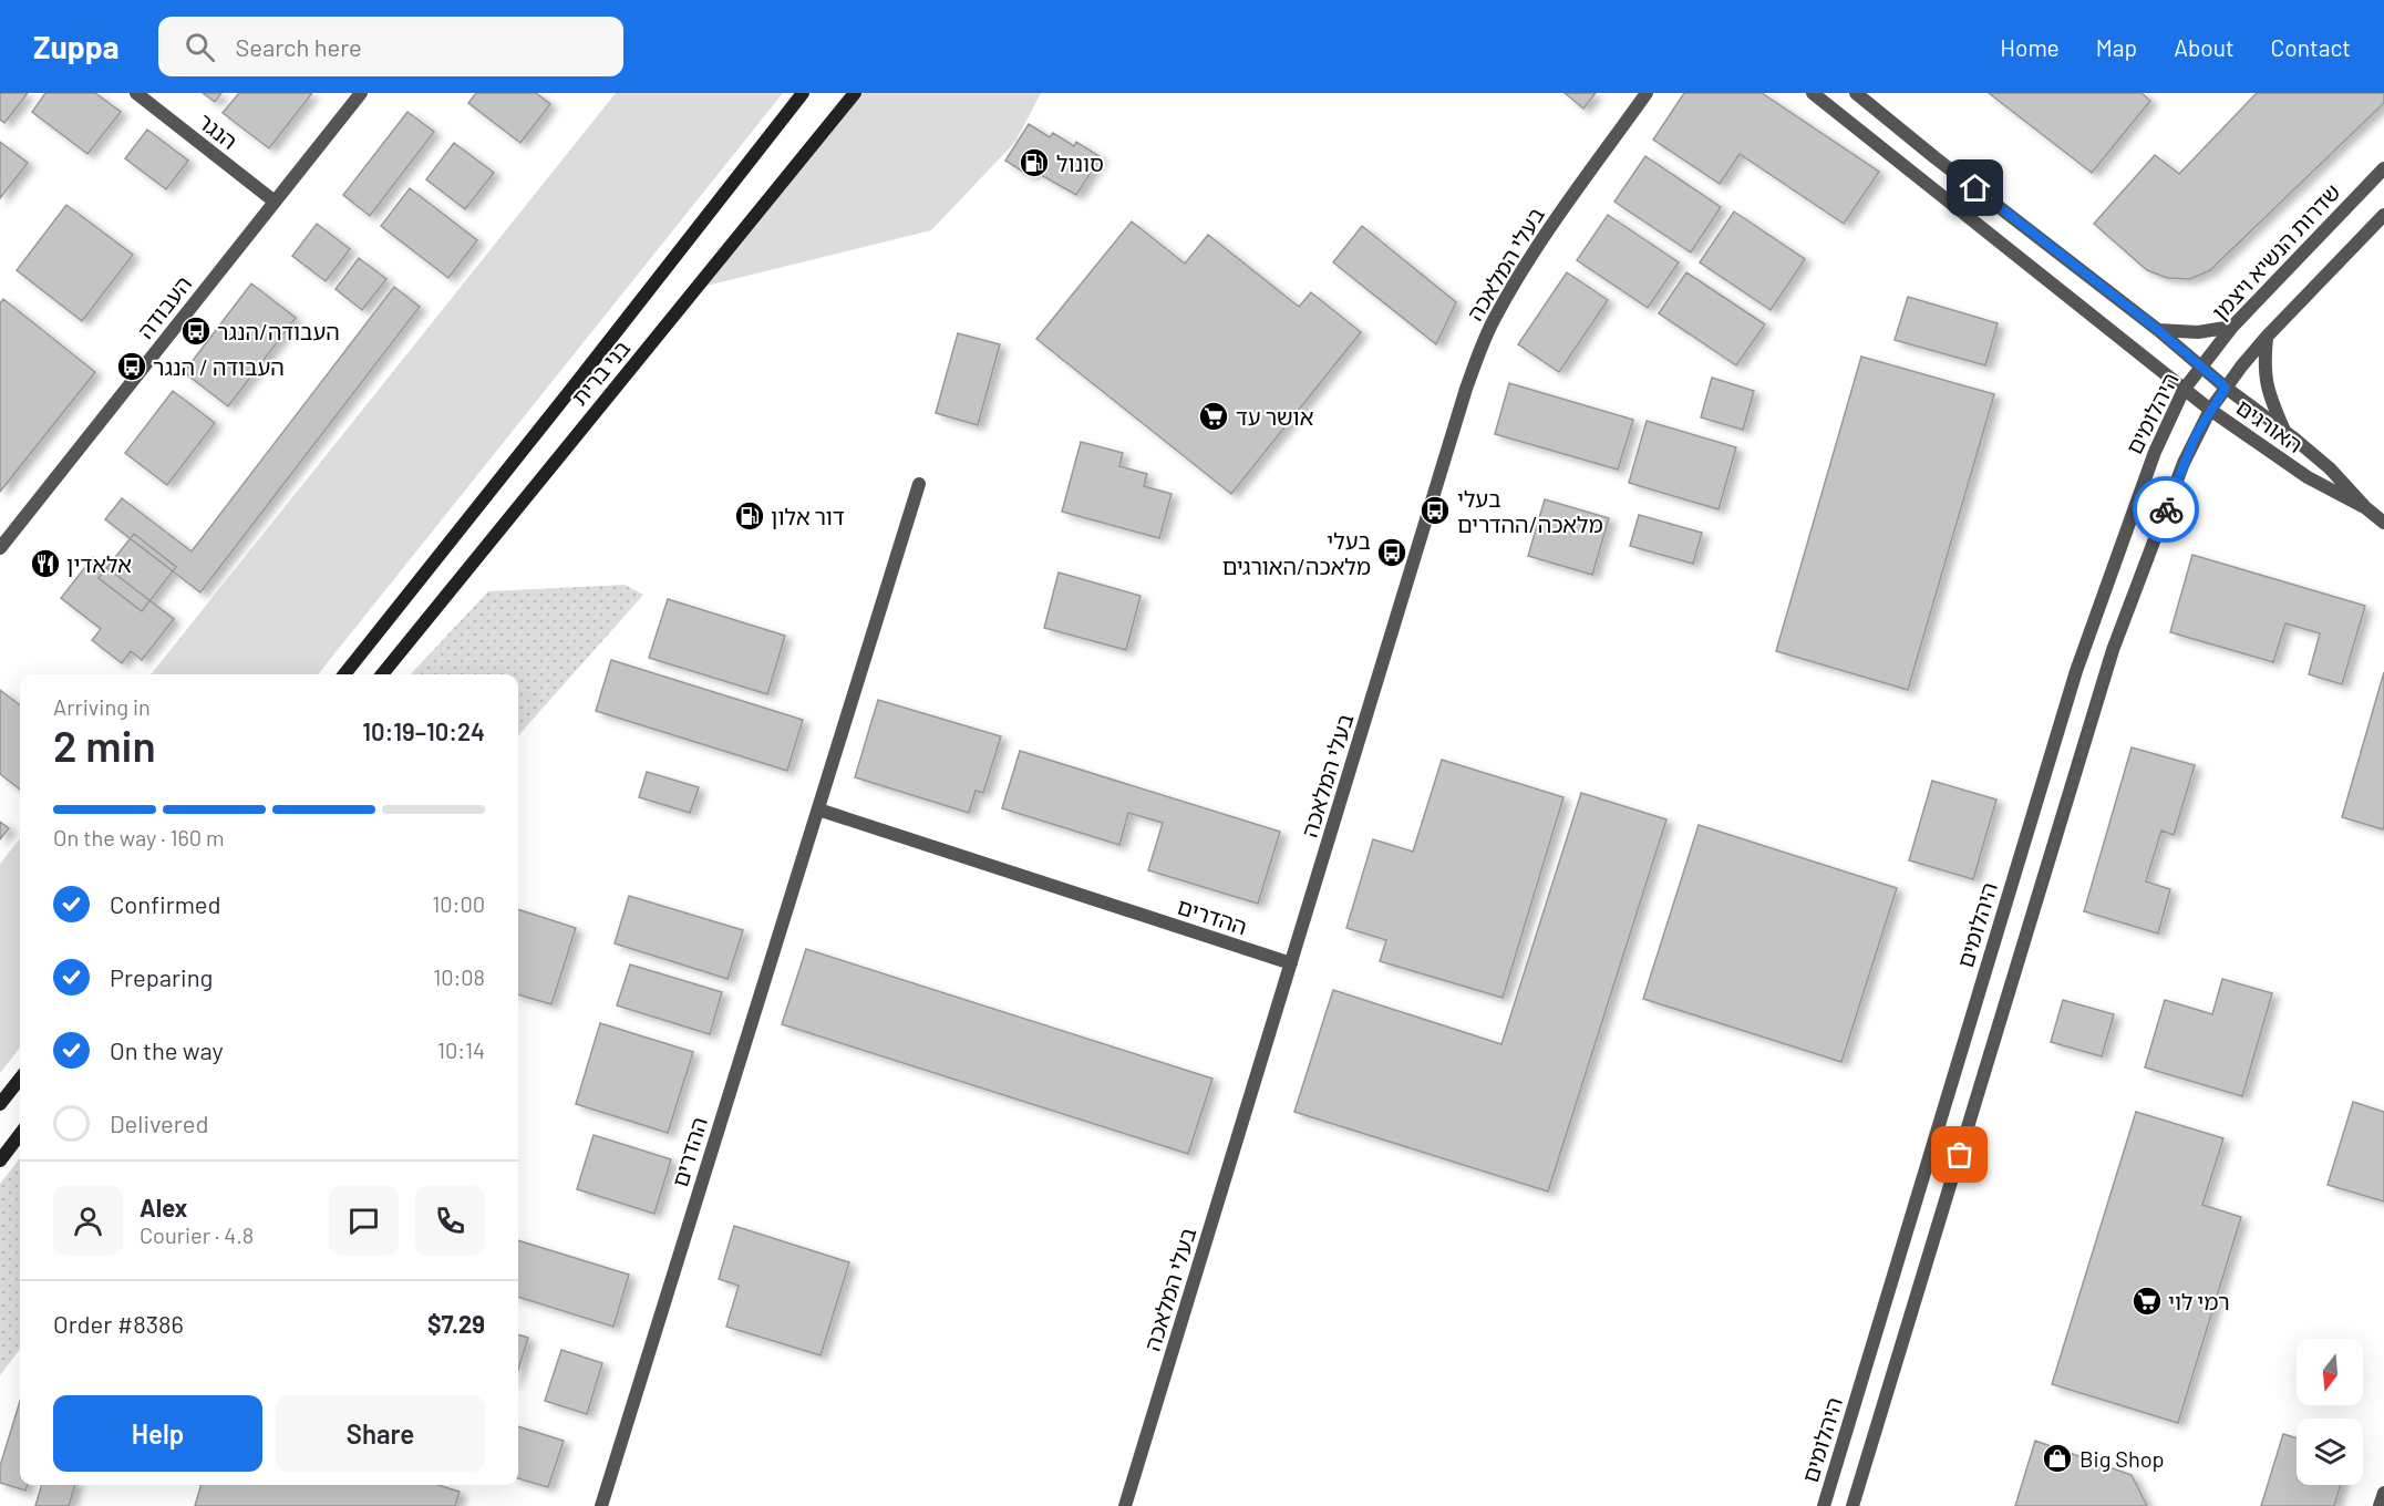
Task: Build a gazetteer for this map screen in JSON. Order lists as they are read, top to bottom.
{
  "streets": {
    "main road": ["בני ברית"],
    "street": [
      "הנגר",
      "שדרות הנשיא ויצמן",
      "בעלי המלאכה",
      "העבודה",
      "היהלומים",
      "האורגים",
      "ההדרים"
    ]
  },
  "crossings": [
    ["הנגר", "העבודה"],
    ["שדרות הנשיא ויצמן", "היהלומים"],
    ["שדרות הנשיא ויצמן", "האורגים"],
    ["בעלי המלאכה", "ההדרים"],
    ["היהלומים", "האורגים"]
  ],
  "places": {
    "fuel station": ["סונול", "דור אלון"],
    "bus stop": [
      "העבודה/הנגר",
      "העבודה / הנגר",
      "בעלי מלאכה/ההדרים",
      "בעלי מלאכה/האורגים"
    ],
    "supermarket": ["אושר עד", "רמי לוי"],
    "restaurant": ["אלאדין"],
    "shop": ["Big Shop"]
  },
  "north": "bottom",
  "page": {
    "header": "Zuppa",
    "search": "Search here",
    "nav": [
      "Home",
      "Map",
      "About",
      "Contact"
    ],
    "heading": ["2 min", "Arriving in", "10:19–10:24"],
    "panel": [
      "Alex",
      "Courier · 4.8",
      "Order #8386",
      "$7.29"
    ],
    "bar": "On the way · 160 m",
    "list": [
      ["Confirmed", "10:00"],
      ["Preparing", "10:08"],
      ["On the way", "10:14"],
      "Delivered"
    ],
    "buttons": ["Help", "Share"]
  }
}
